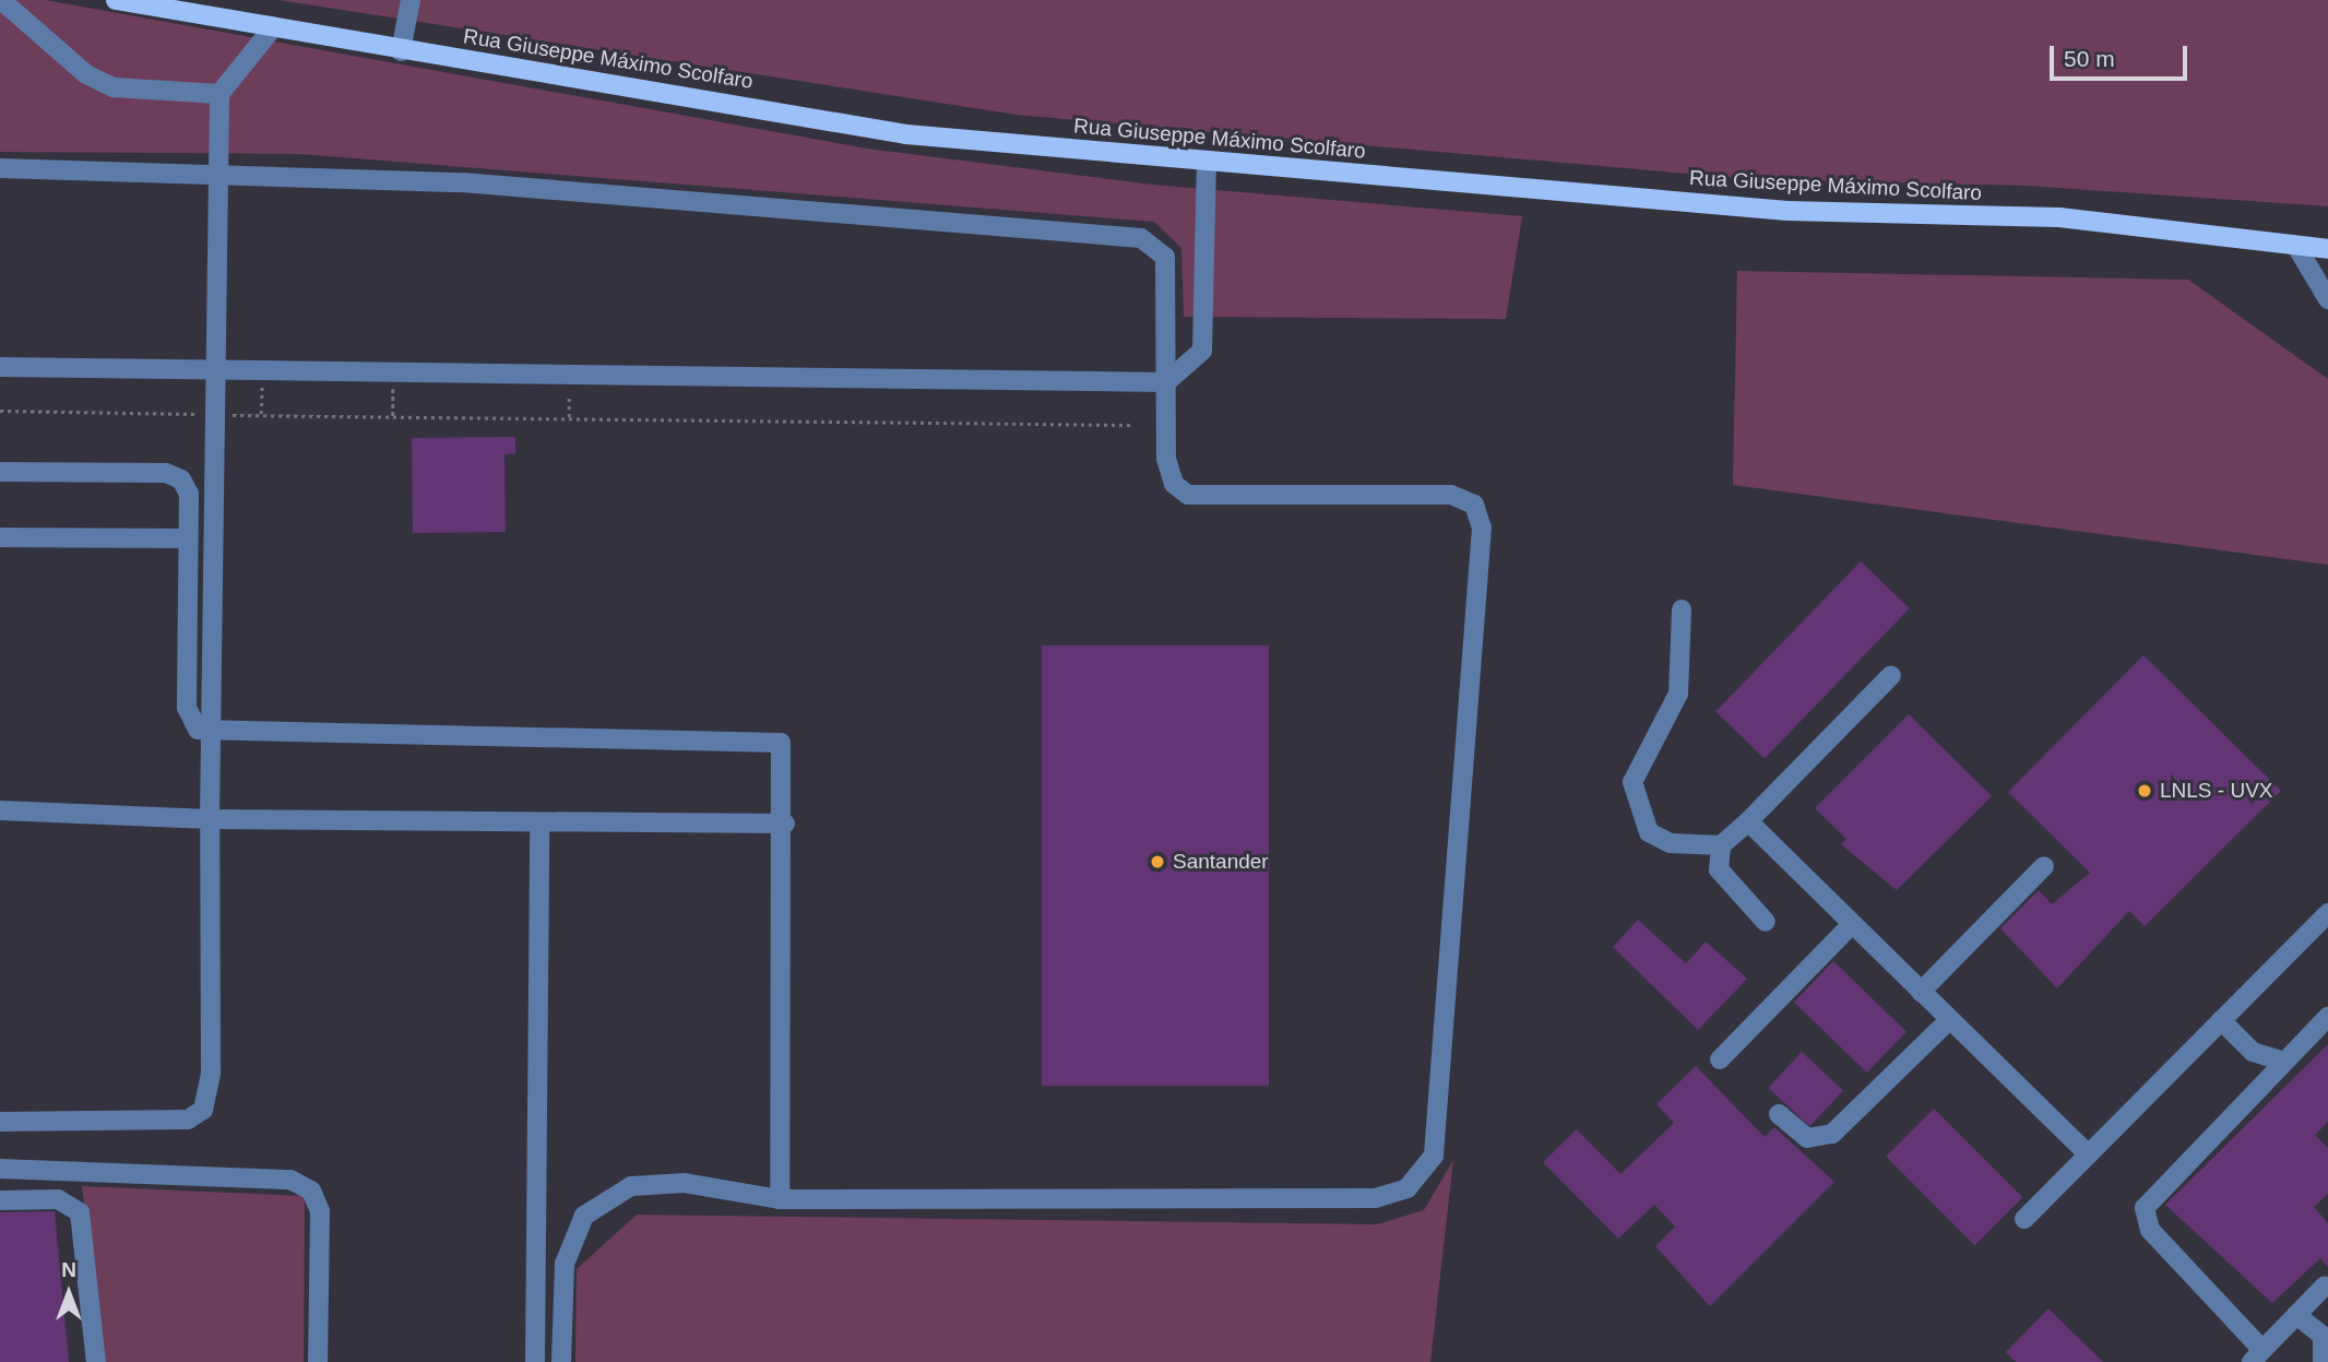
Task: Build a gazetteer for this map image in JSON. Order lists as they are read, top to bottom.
{
  "streets": {
    "main road": ["Rua Giuseppe Máximo Scolfaro"]
  },
  "places": ["LNLS - UVX", "Santander"],
  "scale_bar": "50 m",
  "north": "top"
}
